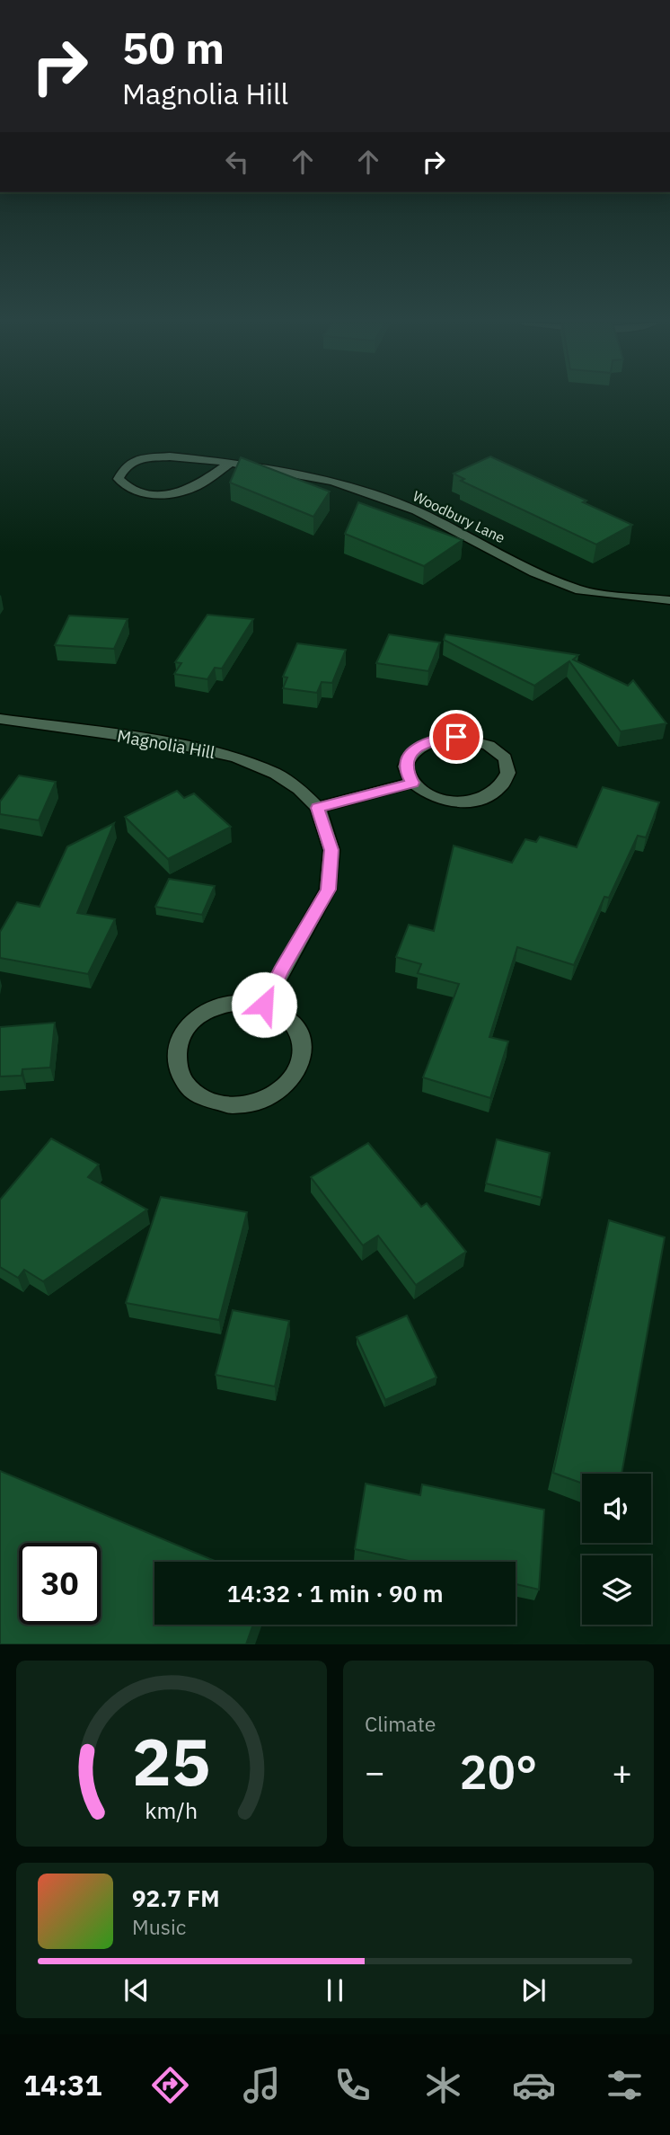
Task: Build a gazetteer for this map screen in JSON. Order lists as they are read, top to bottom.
{
  "streets": {
    "street": ["Woodbury Lane", "Magnolia Hill"]
  },
  "page": {
    "turn": ["50 m", "Magnolia Hill"],
    "limit": "30",
    "trip": "14:32 · 1 min · 90 m",
    "tile": "Climate",
    "heat": ["−", "20°", "+"],
    "song": ["92.7 FM", "Music"],
    "tabs": "14:31",
    "gauge": ["25", "km/h"]
  }
}
